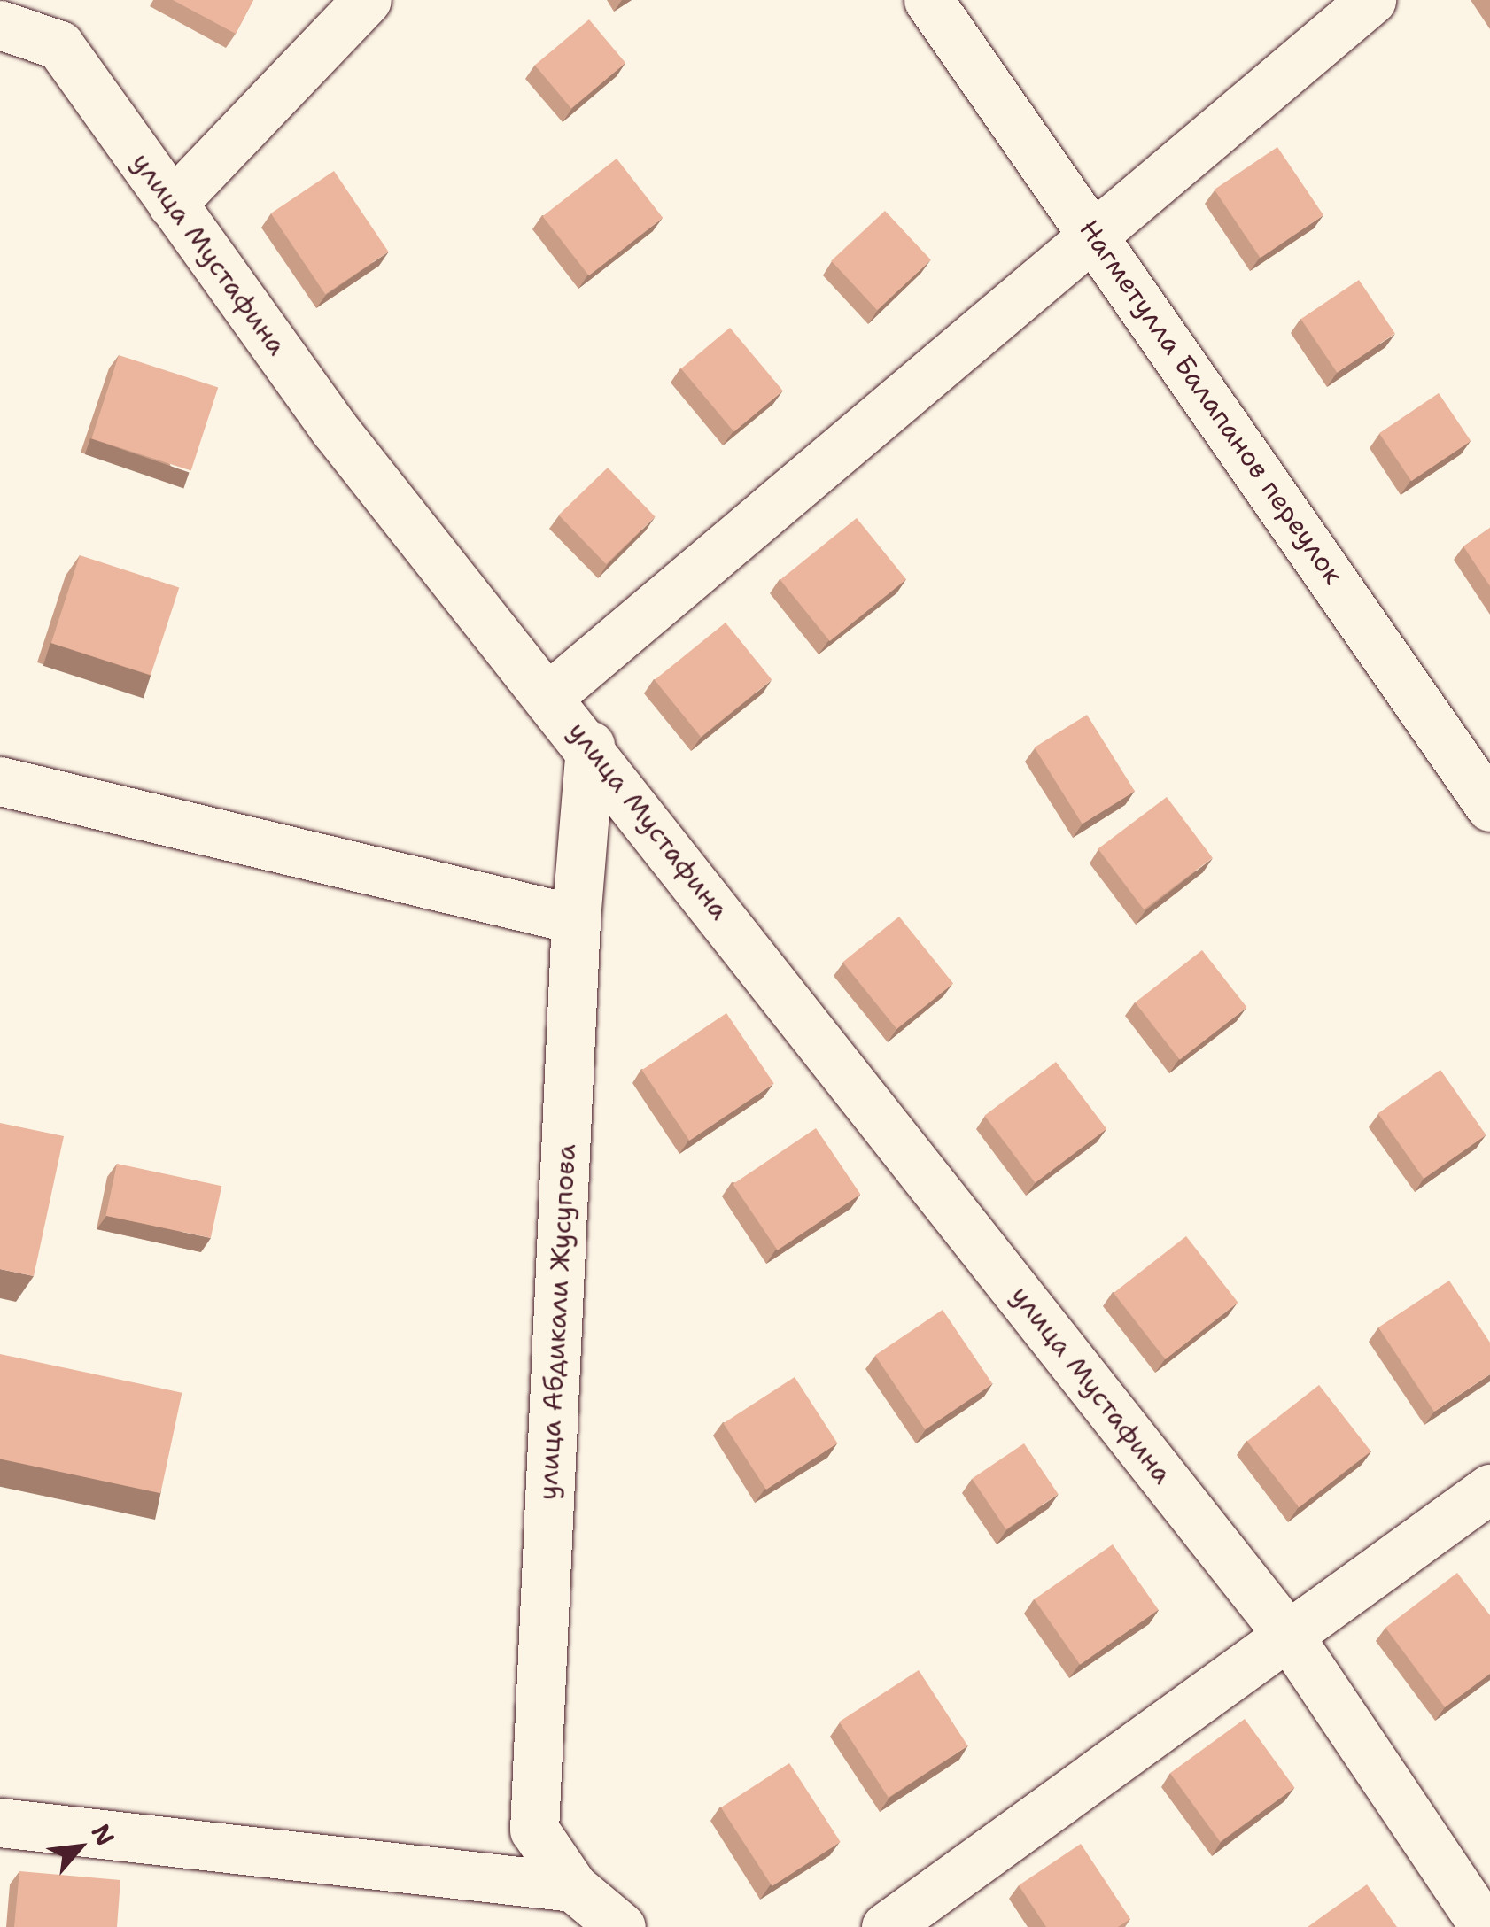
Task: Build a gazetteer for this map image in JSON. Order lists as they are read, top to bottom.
{
  "streets": {
    "street": ["улица Мустафина", "Нагметулла Балапанов переулок", "улица Абдикали Жусупова"]
  },
  "crossings": [
    ["улица Мустафина", "улица Абдикали Жусупова"]
  ],
  "north": "top right"
}
